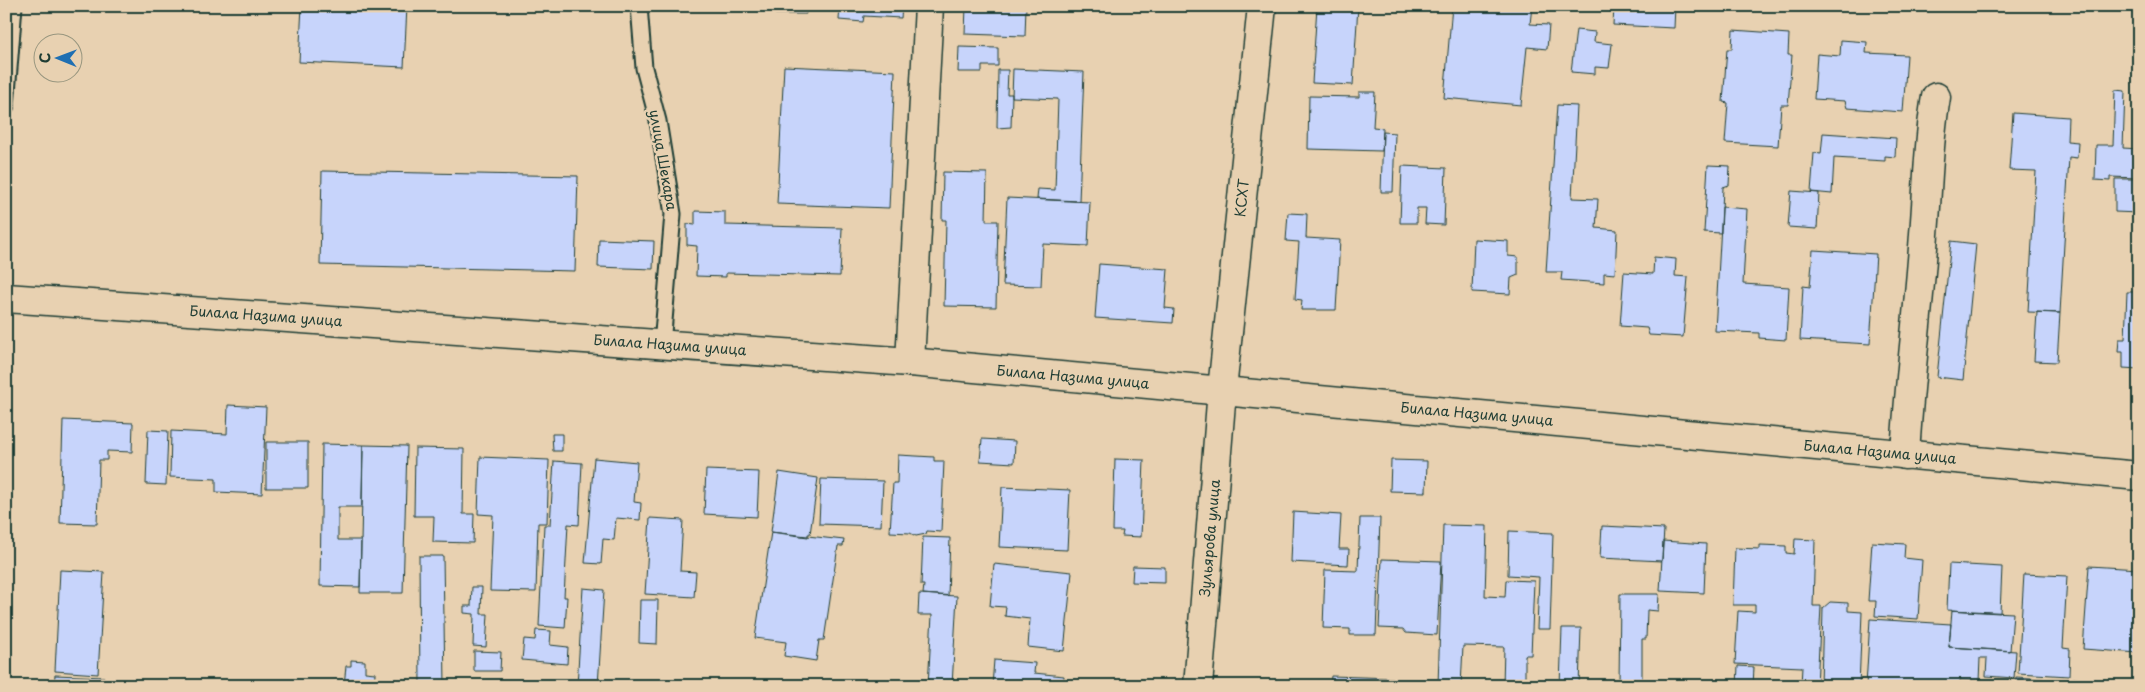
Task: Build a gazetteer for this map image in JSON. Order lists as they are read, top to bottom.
{
  "streets": {
    "street": ["КСХТ", "Билала Назима улица", "Зульярова улица"],
    "lane": ["улица Шекара"]
  },
  "crossings": [
    ["улица Шекара", "Билала Назима улица"],
    ["КСХТ", "Билала Назима улица"],
    ["КСХТ", "Зульярова улица"],
    ["Билала Назима улица", "Зульярова улица"]
  ],
  "north": "left"
}
